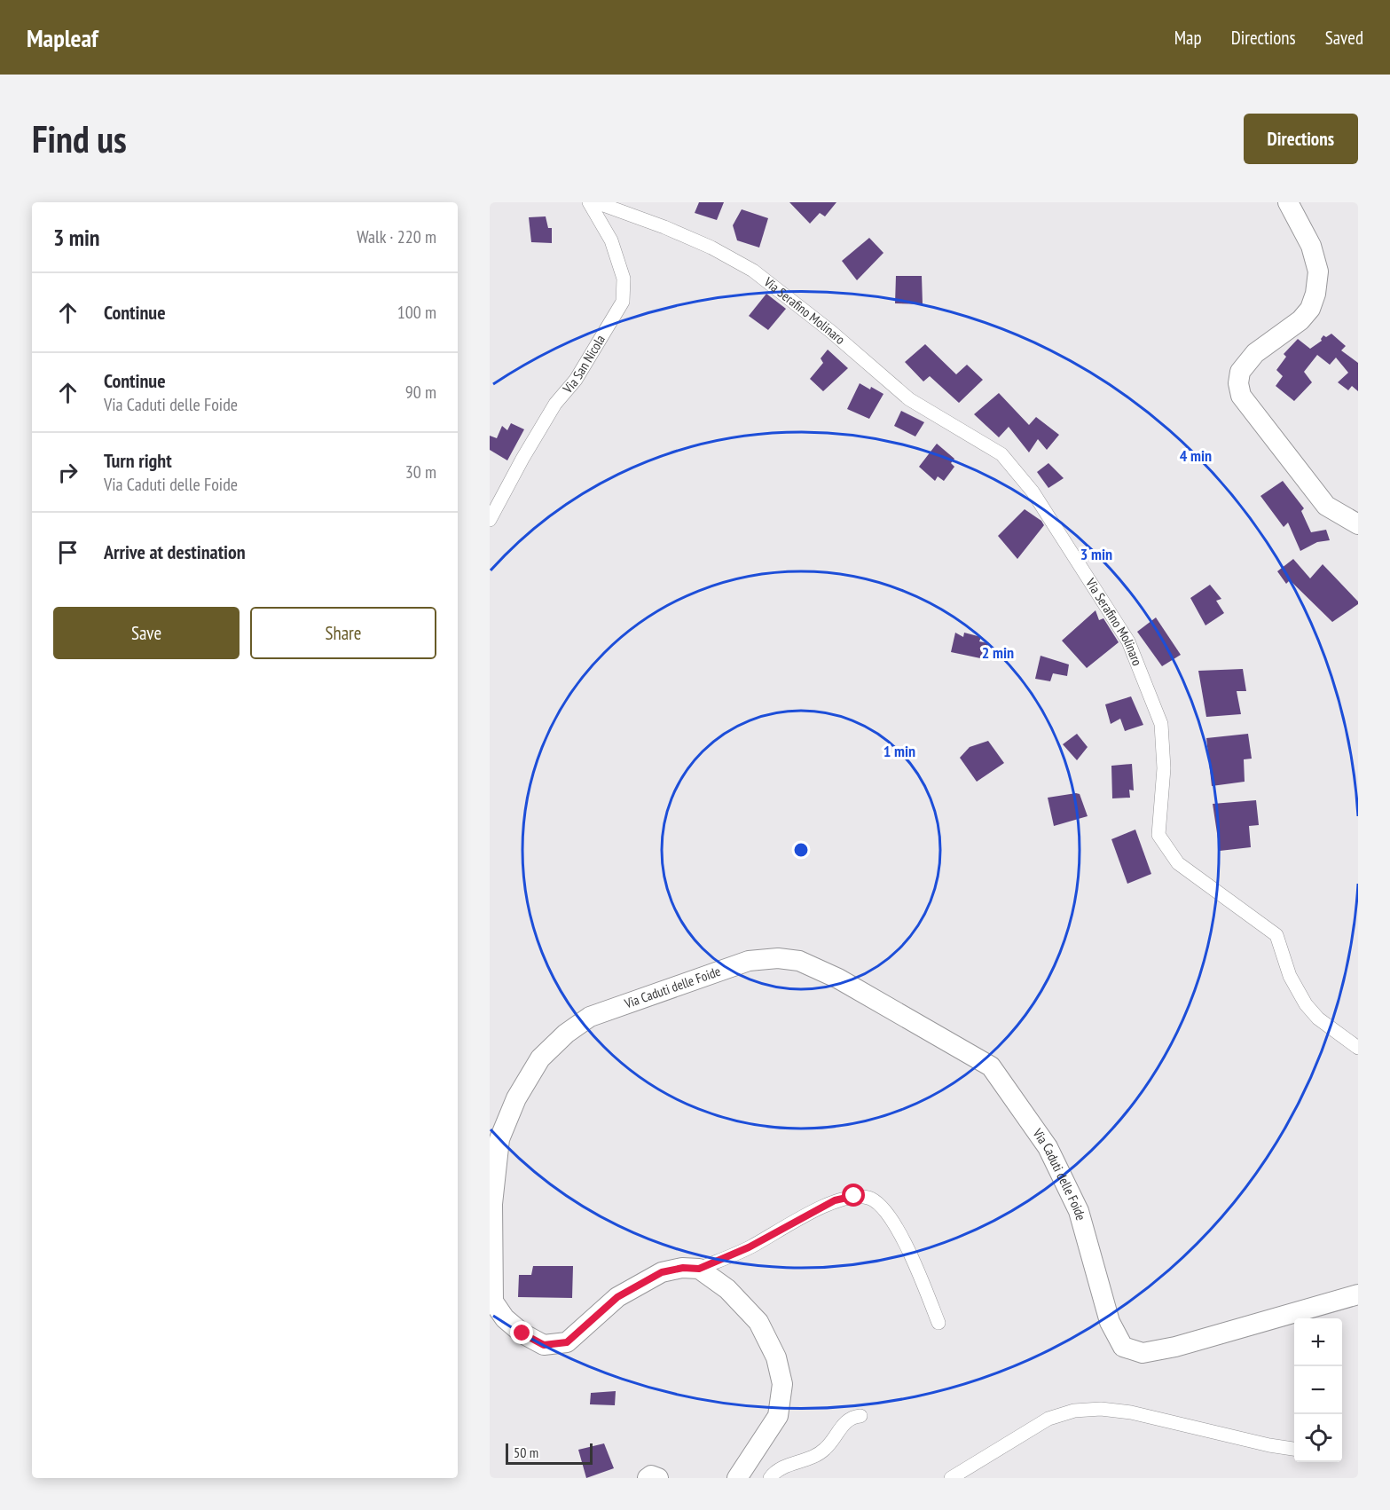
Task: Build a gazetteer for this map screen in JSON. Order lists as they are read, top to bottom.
{
  "streets": {
    "street": ["Via Serafino Molinaro", "Via San Nicola", "Via Caduti delle Foide"]
  },
  "scale_bar": "50 m",
  "page": {
    "header": "Mapleaf",
    "nav": ["Map", "Directions", "Saved"],
    "buttons": [
      "Directions",
      ["Save", "Share"]
    ],
    "title": "Find us",
    "heading": ["3 min", "Walk · 220 m"],
    "list": [
      ["Continue", "100 m"],
      ["Continue", "Via Caduti delle Foide", "90 m"],
      ["Turn right", "Via Caduti delle Foide", "30 m"],
      "Arrive at destination"
    ],
    "map_buttons": ["+", "−"],
    "scale": "50 m"
  },
  "rings": [
    "4 min",
    "3 min",
    "2 min",
    "1 min"
  ]
}
